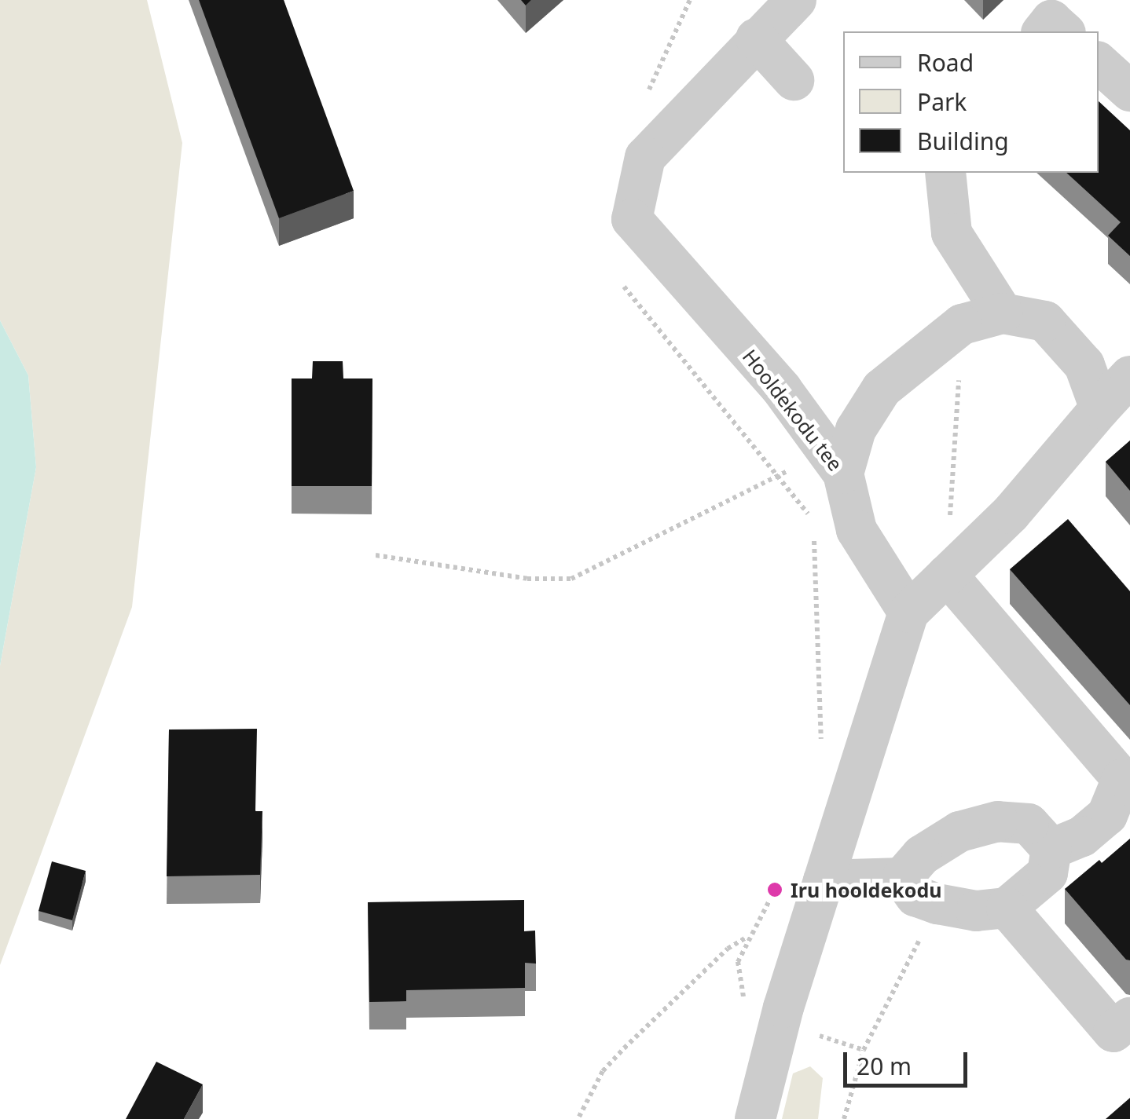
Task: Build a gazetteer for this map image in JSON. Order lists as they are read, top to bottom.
{
  "streets": {
    "street": ["Hooldekodu tee"]
  },
  "places": ["Iru hooldekodu"],
  "legend": ["Road", "Park", "Building"],
  "scale_bar": "20 m"
}
